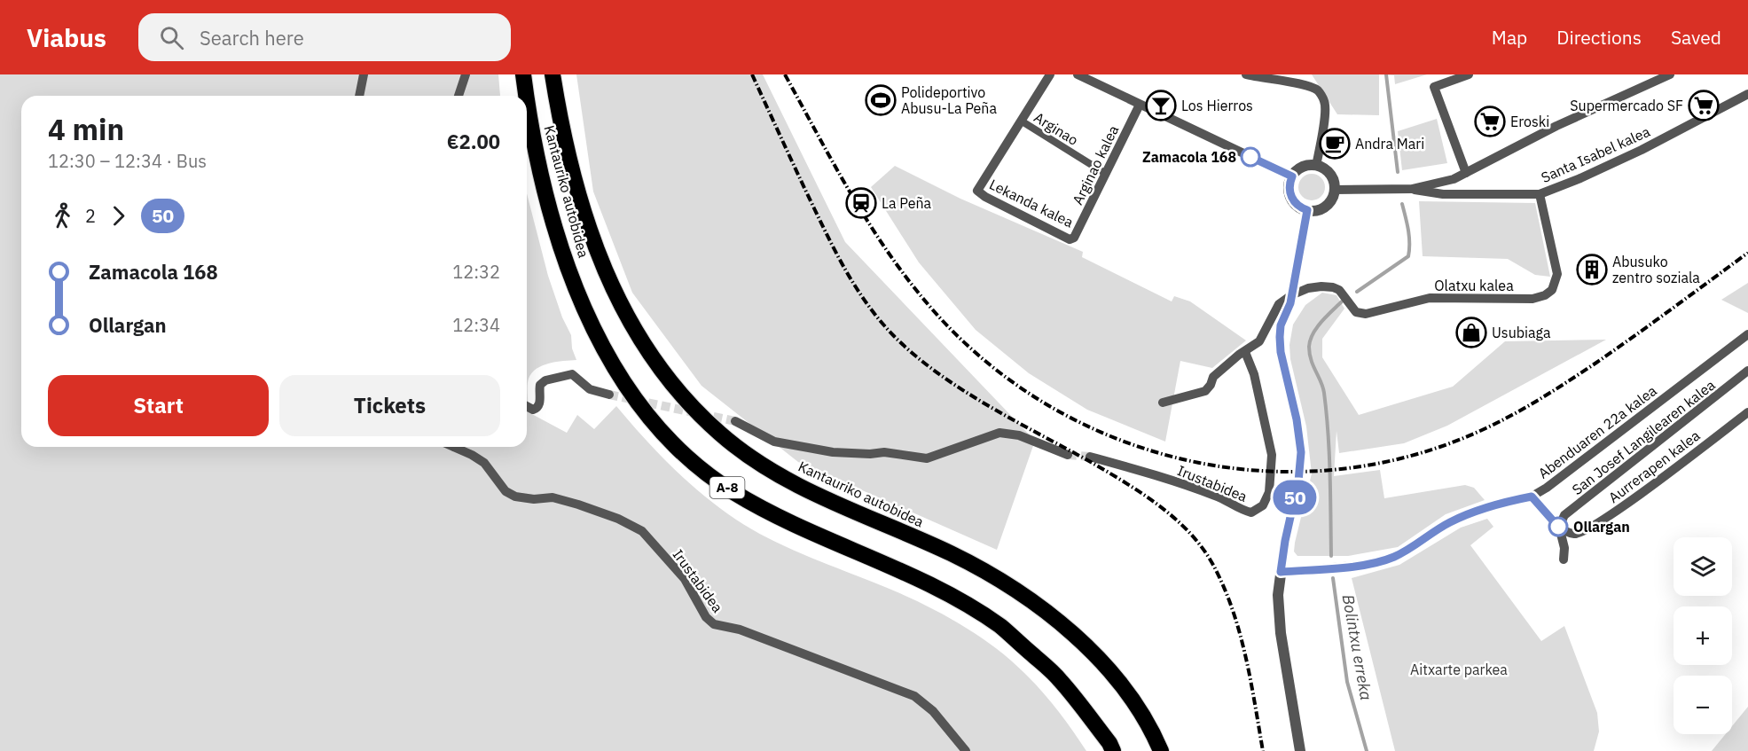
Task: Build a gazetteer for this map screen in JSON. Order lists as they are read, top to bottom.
{
  "streets": {
    "highway": ["Kantauriko autobidea", "A-8"],
    "street": [
      "Arginao",
      "Santa Isabel kalea",
      "Arginao kalea",
      "Lekanda kalea",
      "Olatxu kalea",
      "Abenduaren 22a kalea",
      "San Josef Langilearen kalea",
      "Aurrerapen kalea",
      "Irustabidea"
    ]
  },
  "crossings": [
    ["Arginao", "Arginao kalea"],
    ["Arginao", "Lekanda kalea"],
    ["Santa Isabel kalea", "Olatxu kalea"],
    ["Arginao kalea", "Lekanda kalea"],
    ["San Josef Langilearen kalea", "Aurrerapen kalea"]
  ],
  "water": ["Bolintxu erreka"],
  "parks": ["Aitxarte parkea"],
  "places": {
    "sports": ["Polideportivo Abusu-La Peña"],
    "bar": ["Los Hierros"],
    "supermarket": ["Supermercado SF", "Eroski"],
    "cafe": ["Andra Mari"],
    "other": ["Zamacola 168", "Ollargan"],
    "station": ["La Peña"],
    "building": ["Abusuko zentro soziala"],
    "shop": ["Usubiaga"]
  },
  "lines": ["bus line 50"],
  "page": {
    "header": "Viabus",
    "search": "Search here",
    "nav": ["Map", "Directions", "Saved"],
    "on_map": "50",
    "heading": ["4 min", "12:30 – 12:34 · Bus", "€2.00"],
    "legs": ["2", "50"],
    "list": [
      {
        "name": "Zamacola 168",
        "value": "12:32"
      },
      {
        "name": "Ollargan",
        "value": "12:34"
      }
    ],
    "buttons": ["Start", "Tickets"],
    "map_buttons": ["+", "−"]
  }
}
